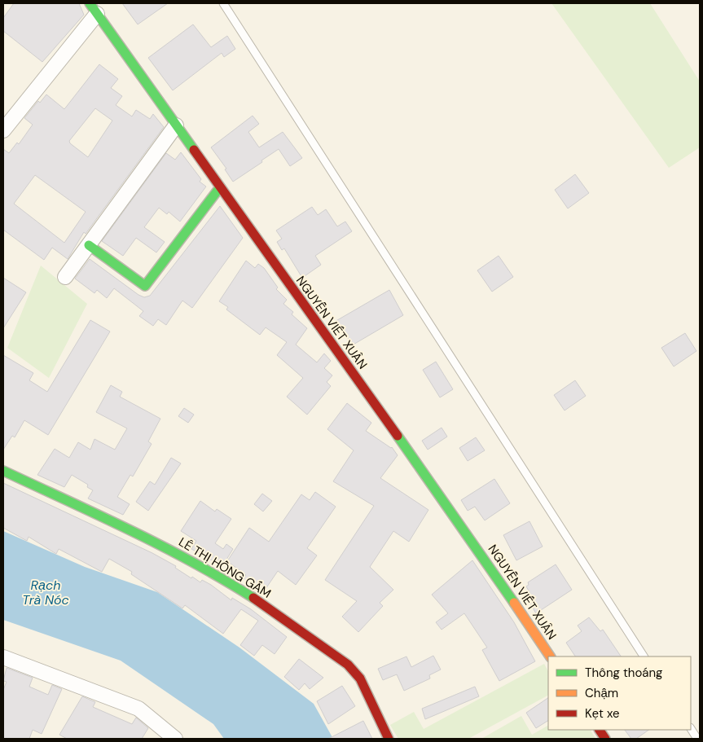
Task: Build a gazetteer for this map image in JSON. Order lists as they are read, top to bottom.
{
  "streets": {
    "street": ["NGUYỄN VIẾT XUÂN", "LÊ THỊ HỒNG GẤM"]
  },
  "water": ["Rạch Trà Nóc"],
  "legend": ["Thông thoáng", "Chậm", "Kẹt xe"]
}
